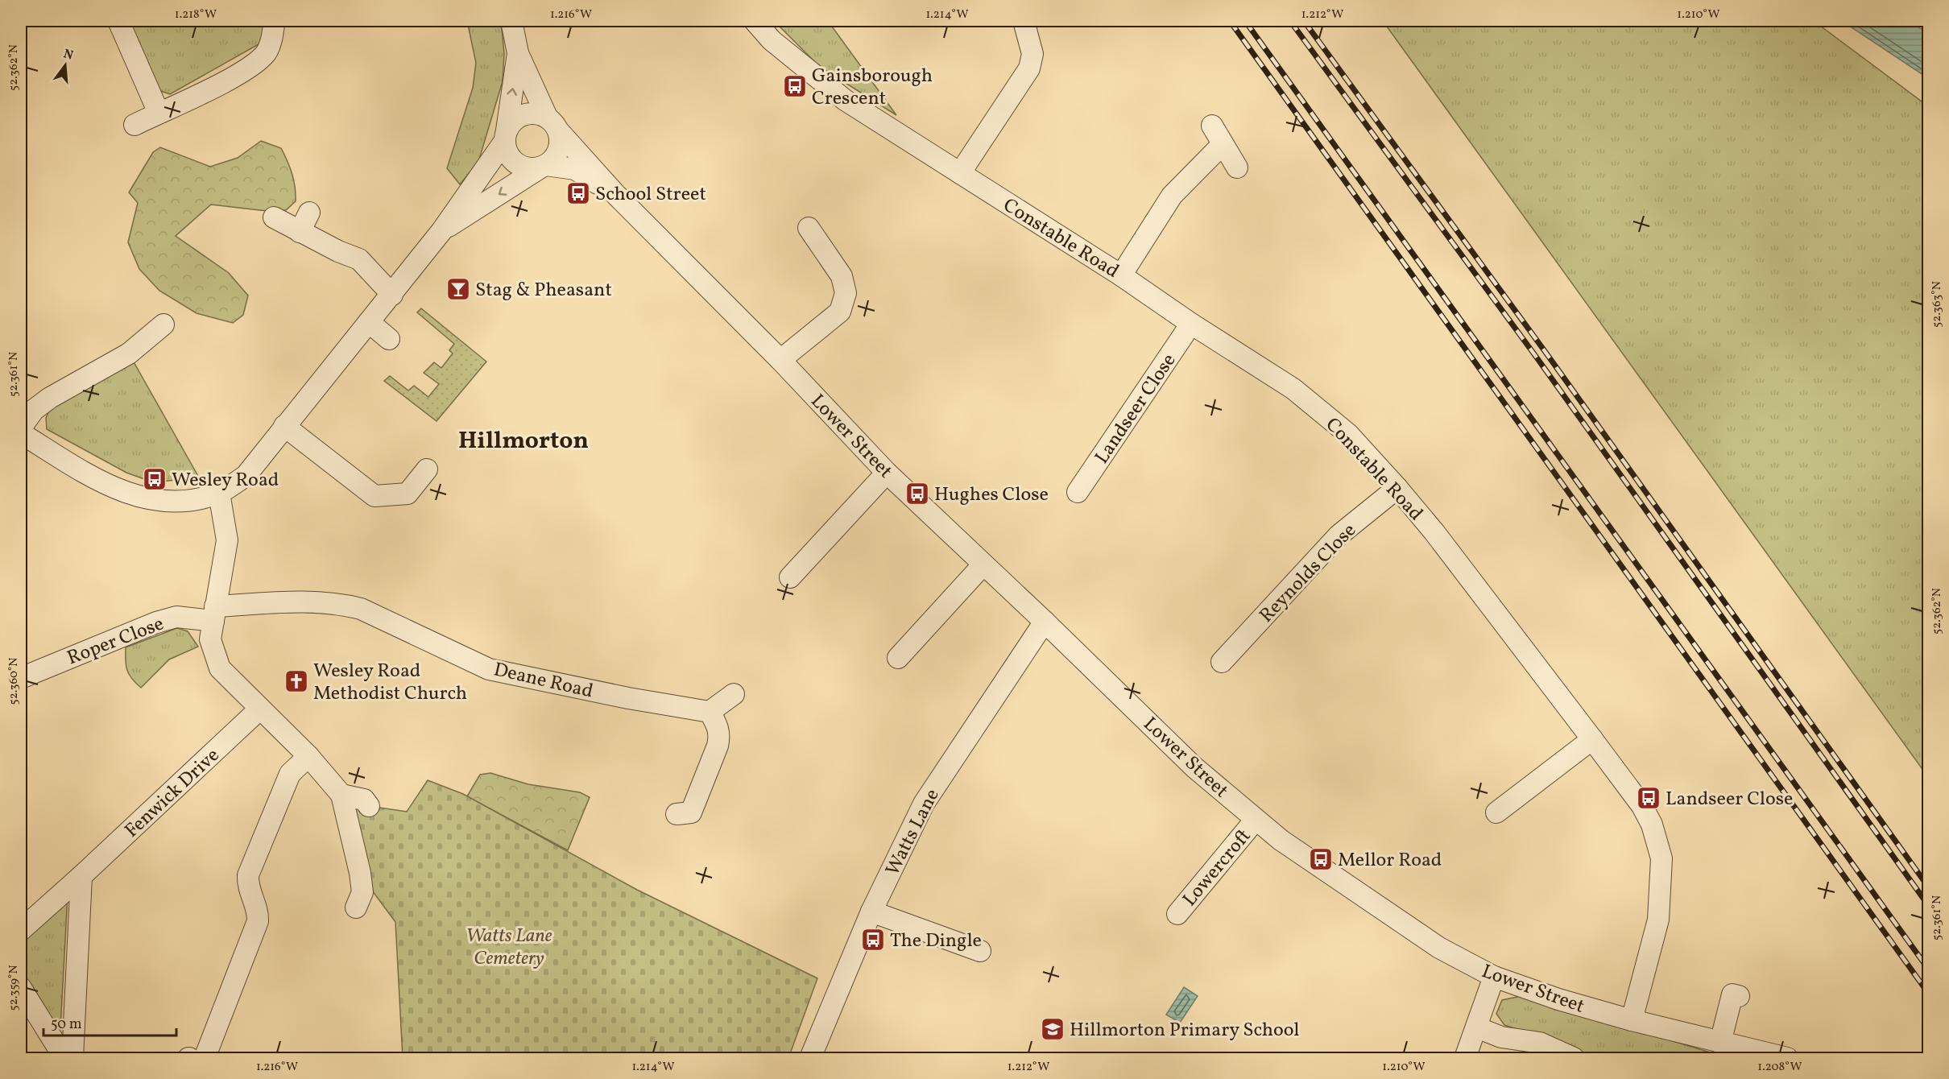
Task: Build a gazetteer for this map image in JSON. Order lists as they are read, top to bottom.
{
  "streets": {
    "street": [
      "Constable Road",
      "Landseer Close",
      "Lower Street",
      "Reynolds Close",
      "Roper Close",
      "Deane Road",
      "Fenwick Drive",
      "Watts Lane",
      "Lowercroft"
    ]
  },
  "crossings": [
    ["Constable Road", "Landseer Close"],
    ["Constable Road", "Lower Street"],
    ["Constable Road", "Reynolds Close"],
    ["Lower Street", "Watts Lane"],
    ["Lower Street", "Lowercroft"],
    ["Roper Close", "Deane Road"]
  ],
  "districts": ["Hillmorton"],
  "parks": ["Watts Lane Cemetery"],
  "places": {
    "bus stop": [
      "Gainsborough Crescent",
      "School Street",
      "Wesley Road",
      "Hughes Close",
      "Landseer Close",
      "Mellor Road",
      "The Dingle"
    ],
    "bar": ["Stag & Pheasant"],
    "church": ["Wesley Road Methodist Church"],
    "school or university": ["Hillmorton Primary School"]
  },
  "scale_bar": "50 m",
  "north": "top",
  "coordinates": [
    "1.218°W",
    "1.216°W",
    "1.214°W",
    "1.212°W",
    "1.210°W",
    "52.362°N",
    "52.363°N",
    "52.361°N",
    "52.360°N",
    "52.359°N",
    "1.208°W"
  ]
}
